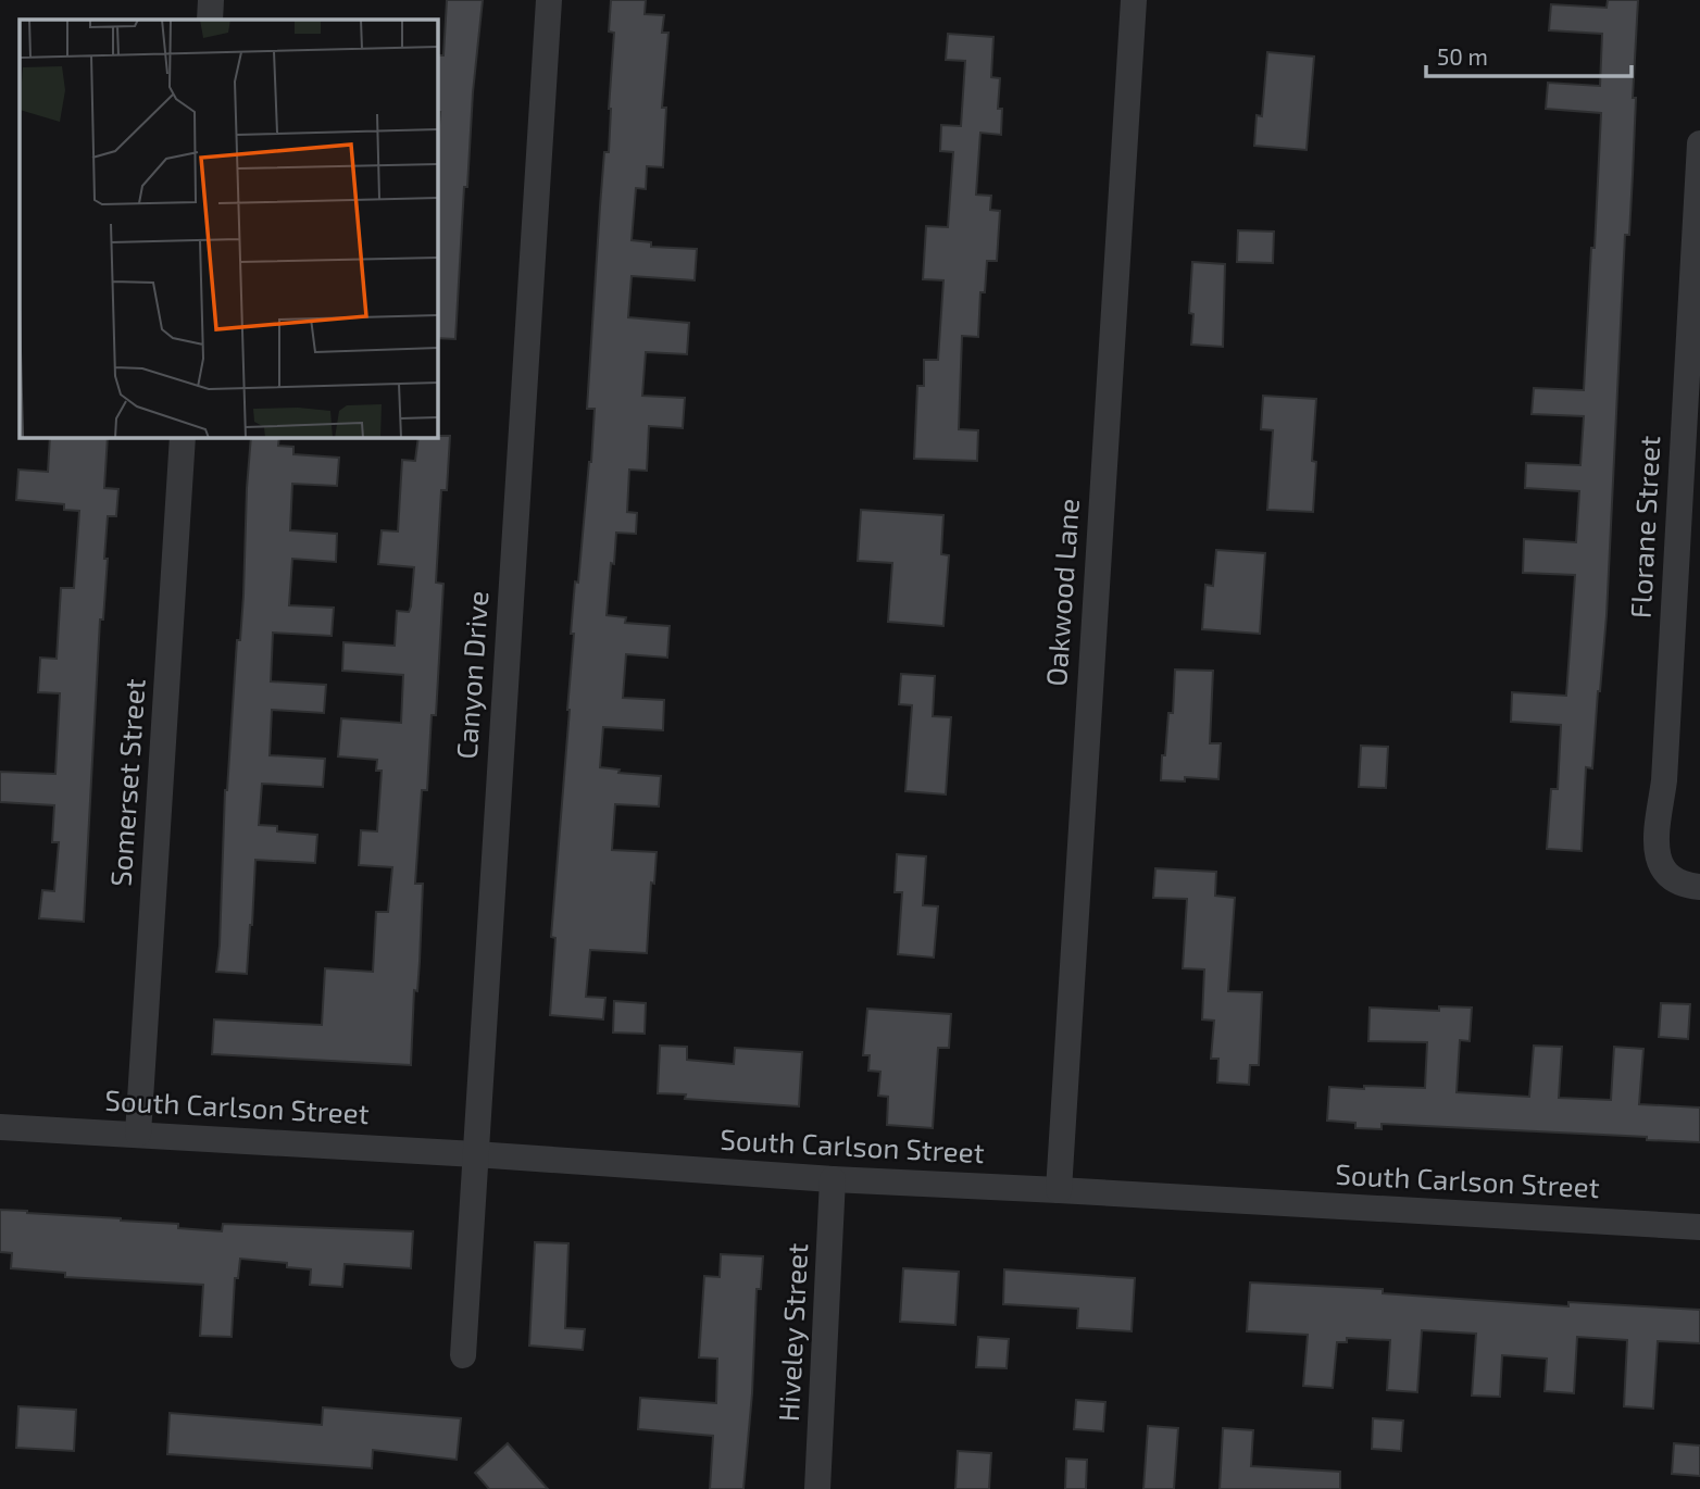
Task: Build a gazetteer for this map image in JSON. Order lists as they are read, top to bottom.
{
  "streets": {
    "street": [
      "Florane Street",
      "Oakwood Lane",
      "Canyon Drive",
      "Somerset Street",
      "South Carlson Street",
      "Hiveley Street"
    ]
  },
  "crossings": [
    ["Oakwood Lane", "South Carlson Street"],
    ["Canyon Drive", "South Carlson Street"],
    ["Somerset Street", "South Carlson Street"],
    ["South Carlson Street", "Hiveley Street"]
  ],
  "scale_bar": "50 m"
}
